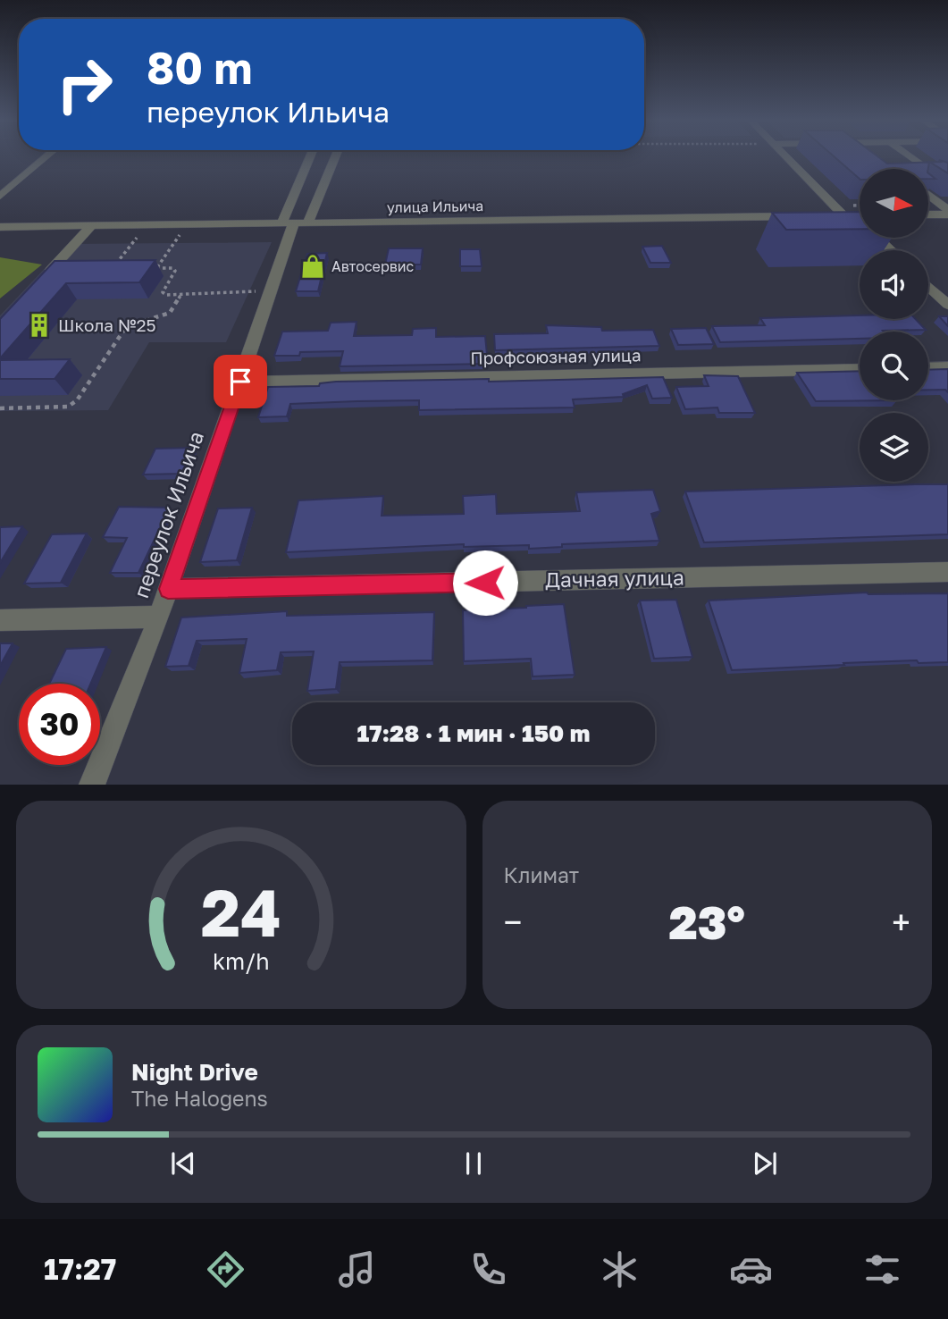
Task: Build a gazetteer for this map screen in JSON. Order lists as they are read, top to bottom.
{
  "streets": {
    "street": [
      "улица Ильича",
      "Профсоюзная улица",
      "переулок Ильича",
      "Дачная улица"
    ]
  },
  "crossings": [
    ["улица Ильича", "переулок Ильича"],
    ["Профсоюзная улица", "переулок Ильича"],
    ["переулок Ильича", "Дачная улица"]
  ],
  "places": {
    "shop": ["Автосервис"],
    "building": ["Школа №25"]
  },
  "north": "right",
  "page": {
    "turn": ["80 m", "переулок Ильича"],
    "limit": "30",
    "trip": "17:28 · 1 мин · 150 m",
    "tile": "Климат",
    "heat": ["−", "23°", "+"],
    "song": ["Night Drive", "The Halogens"],
    "tabs": "17:27",
    "gauge": ["24", "km/h"]
  }
}
